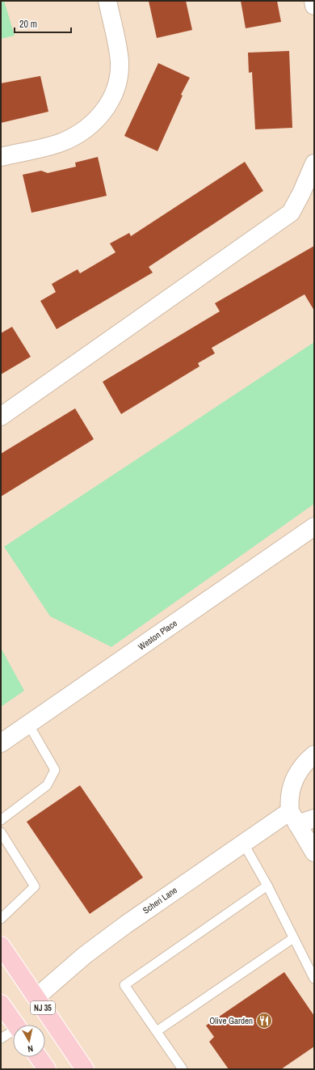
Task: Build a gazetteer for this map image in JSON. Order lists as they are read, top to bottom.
{
  "streets": {
    "main road": ["NJ 35"],
    "street": ["Weston Place", "Scheri Lane"]
  },
  "crossings": [
    ["Scheri Lane", "NJ 35"]
  ],
  "places": {
    "restaurant": ["Olive Garden"]
  },
  "scale_bar": "20 m",
  "north": "bottom"
}
